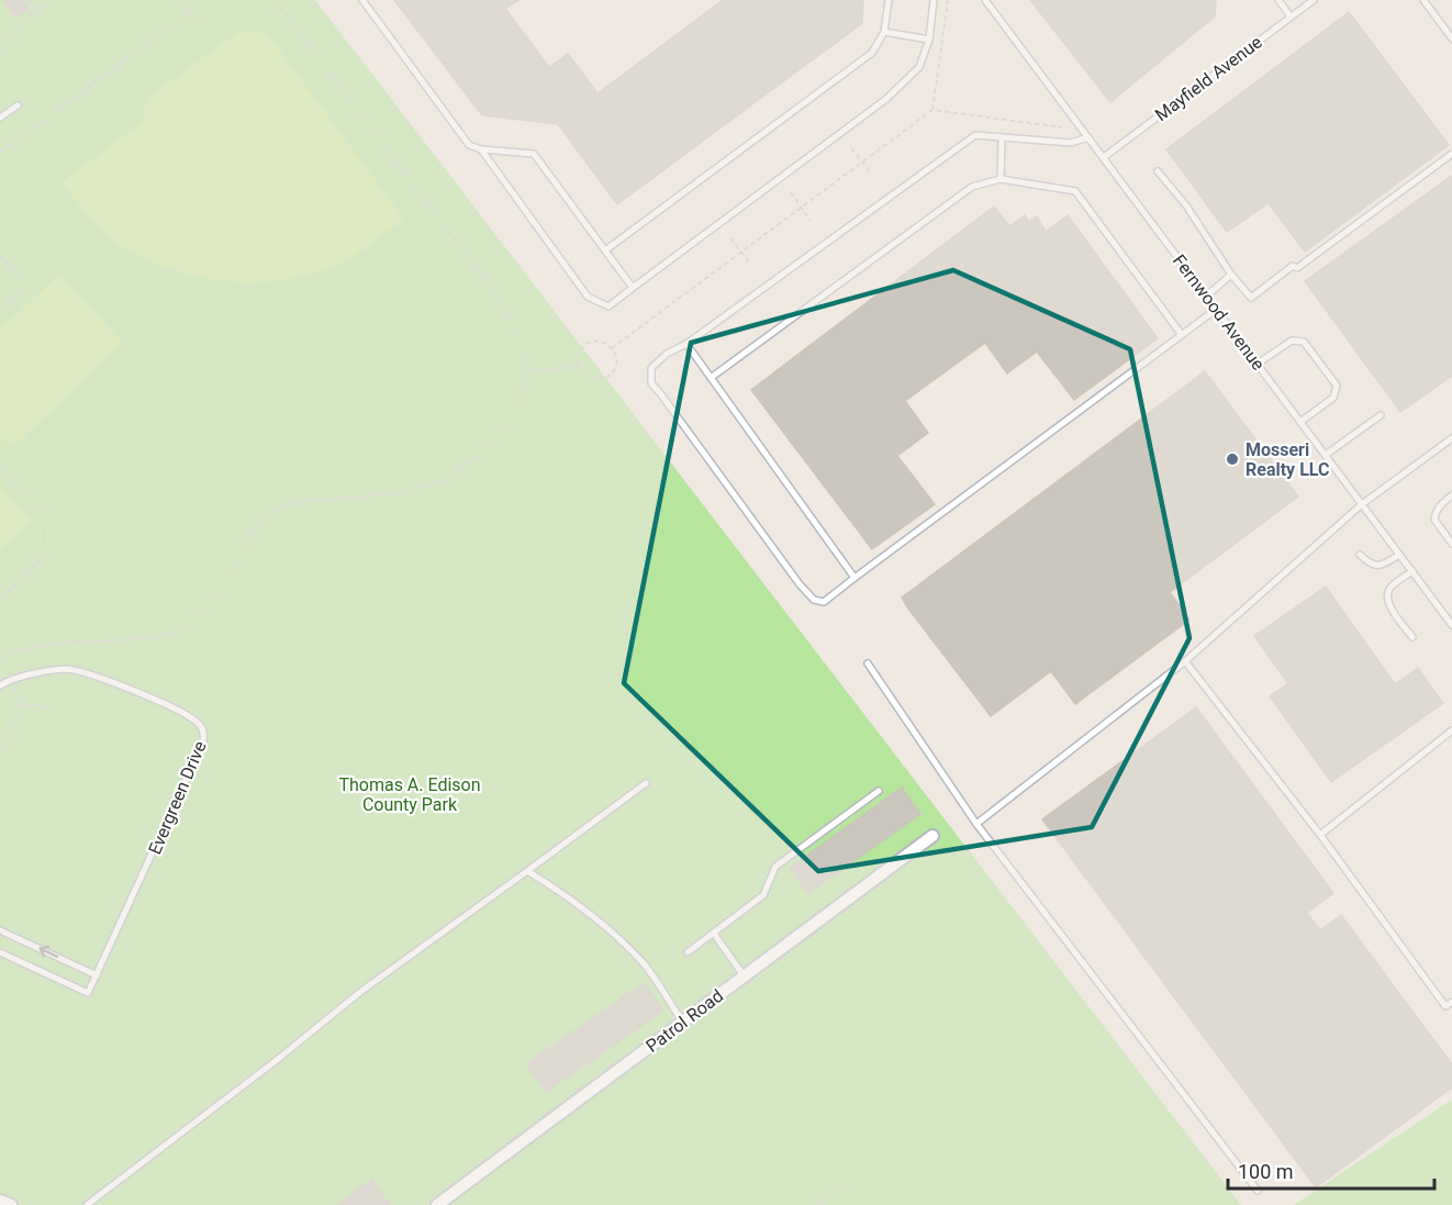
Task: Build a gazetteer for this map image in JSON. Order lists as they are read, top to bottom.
{
  "streets": {
    "street": ["Patrol Road"],
    "lane": ["Mayfield Avenue", "Fernwood Avenue", "Evergreen Drive"]
  },
  "crossings": [
    ["Mayfield Avenue", "Fernwood Avenue"]
  ],
  "parks": ["Thomas A. Edison County Park"],
  "places": ["Mosseri Realty LLC"],
  "scale_bar": "100 m"
}
